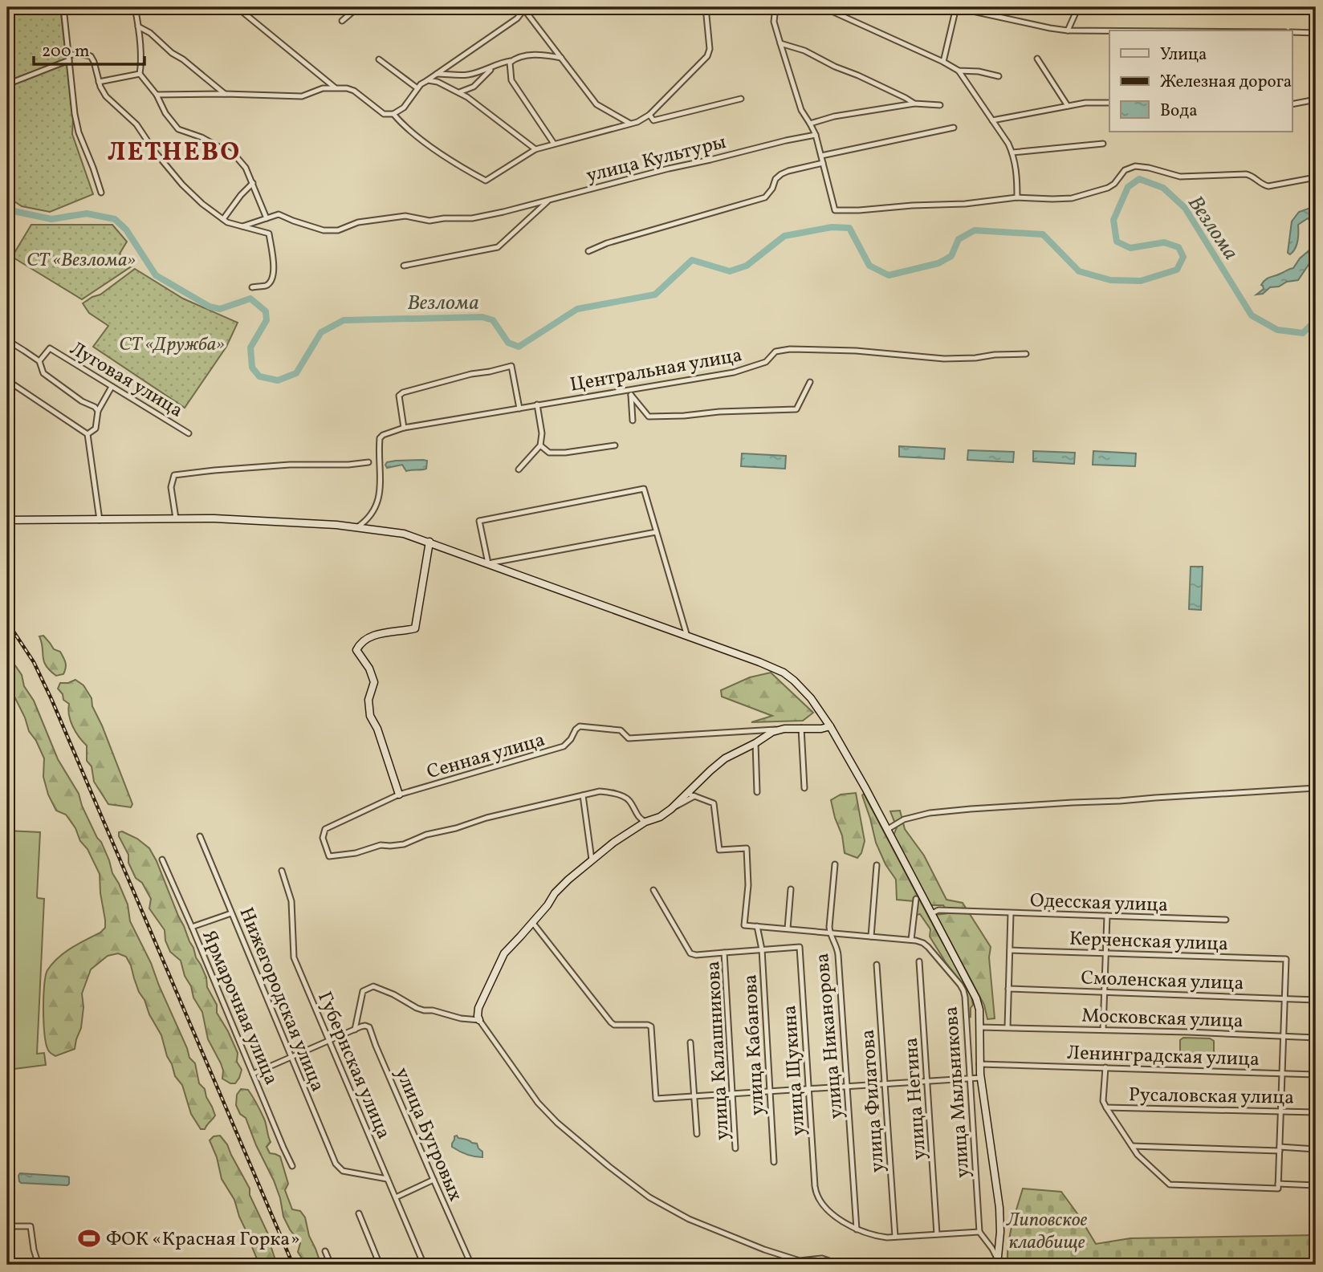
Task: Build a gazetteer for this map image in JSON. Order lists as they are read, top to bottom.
{
  "streets": {
    "street": [
      "улица Культуры",
      "Центральная улица",
      "Луговая улица",
      "Сенная улица",
      "Одесская улица",
      "Керченская улица",
      "Смоленская улица",
      "Нижегородская улица",
      "Ярмарочная улица",
      "Московская улица",
      "улица Никанорова",
      "улица Кабанова",
      "улица Калашникова",
      "Ленинградская улица",
      "Губернская улица",
      "улица Щукина",
      "улица Мыльникова",
      "Русаловская улица",
      "улица Негина",
      "улица Филатова",
      "улица Бугровых"
    ]
  },
  "crossings": [
    ["Керченская улица", "Смоленская улица"],
    ["Нижегородская улица", "Губернская улица"],
    ["улица Никанорова", "улица Щукина"],
    ["улица Никанорова", "улица Мыльникова"],
    ["улица Кабанова", "улица Калашникова"],
    ["улица Кабанова", "улица Мыльникова"],
    ["улица Калашникова", "улица Щукина"]
  ],
  "districts": ["ЛЕТНЕВО"],
  "water": ["Везлома"],
  "parks": ["СТ «Везлома»", "СТ «Дружба»", "Липовское кладбище"],
  "places": {
    "sports": ["ФОК «Красная Горка»"]
  },
  "legend": ["Улица", "Железная дорога", "Вода"],
  "scale_bar": "200 m"
}
